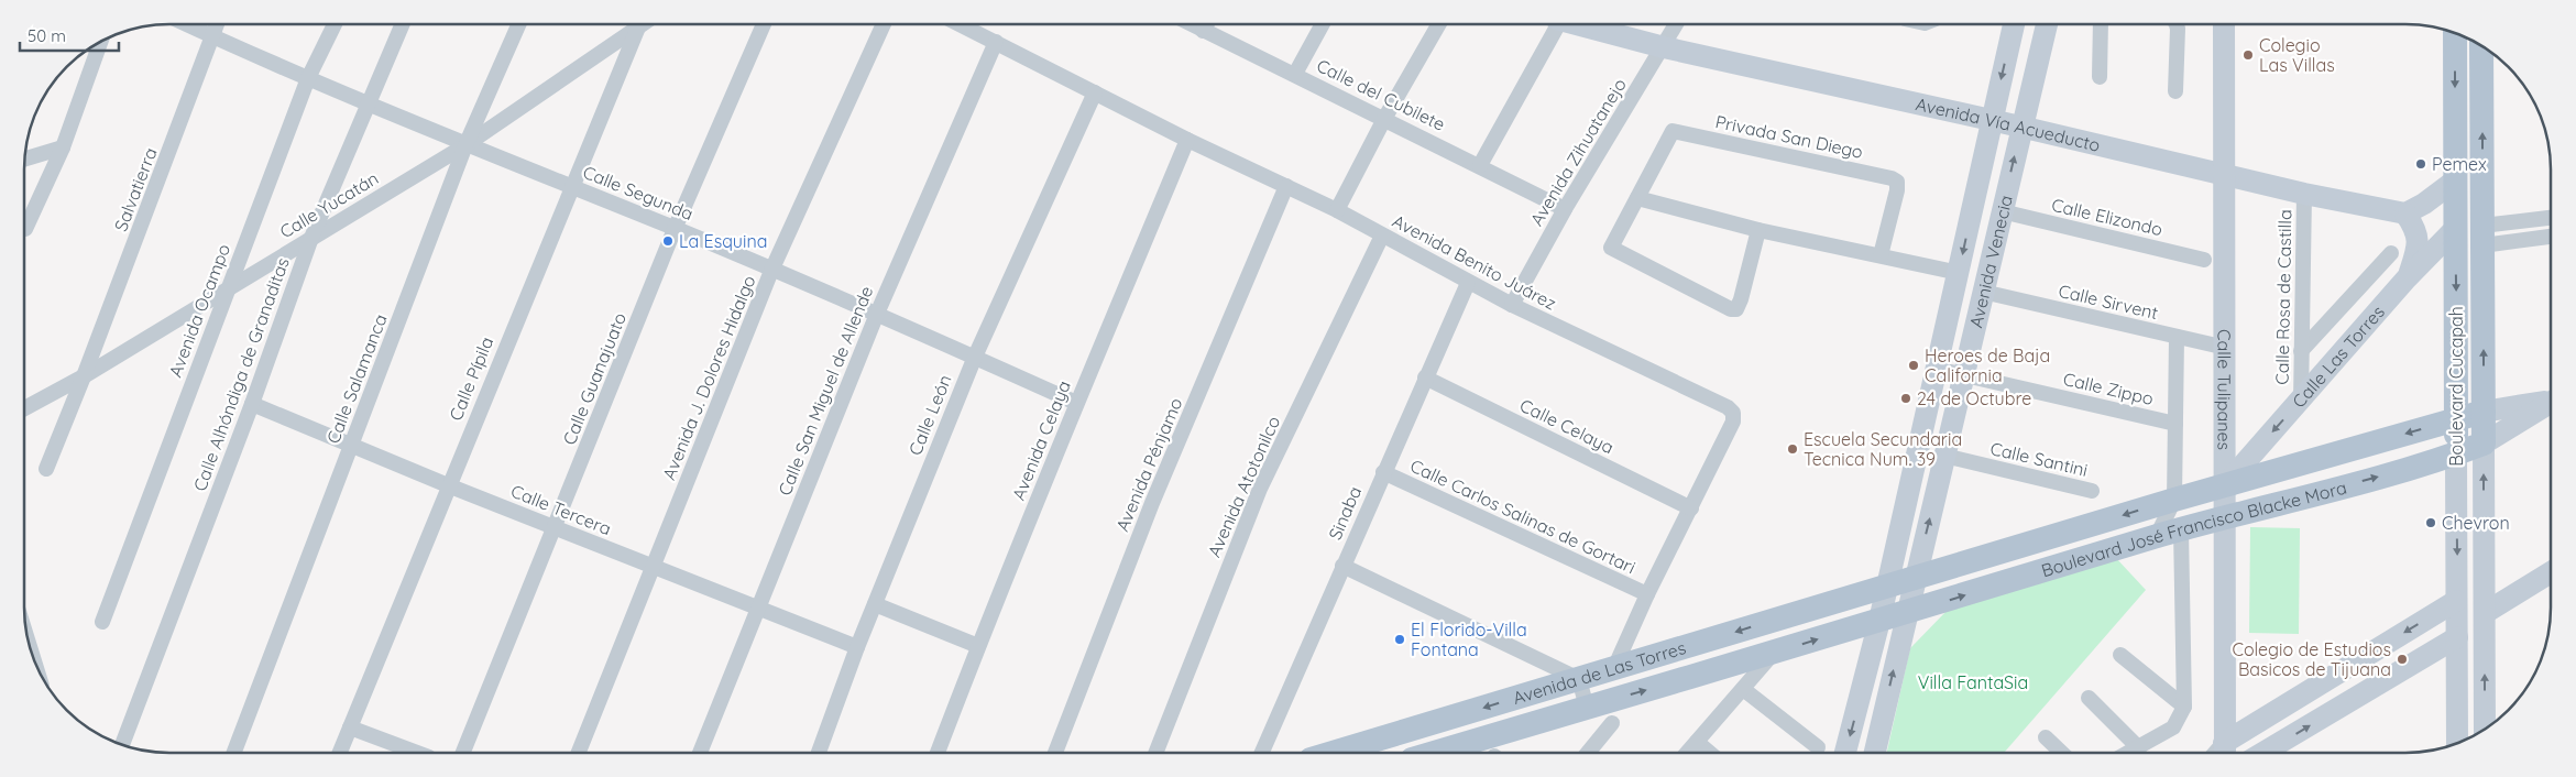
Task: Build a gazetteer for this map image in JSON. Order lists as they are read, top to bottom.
{
  "streets": {
    "main road": ["Boulevard Cucapah", "Boulevard José Francisco Blacke Mora", "Avenida de Las Torres"],
    "street": [
      "Calle del Cubilete",
      "Avenida Vía Acueducto",
      "Privada San Diego",
      "Avenida Zihuatanejo",
      "Salvatierra",
      "Calle Segunda",
      "Calle Yucatán",
      "Calle Elizondo",
      "Avenida Venecia",
      "Avenida Benito Juárez",
      "Calle Rosa de Castilla",
      "Calle Sirvent",
      "Avenida Ocampo",
      "Calle Las Torres",
      "Calle Alhóndiga de Granaditas",
      "Avenida J. Dolores Hidalgo",
      "Calle Salamanca",
      "Calle Pípila",
      "Calle Guanajuato",
      "Calle Zippo",
      "Calle San Miguel de Allende",
      "Calle Tulipanes",
      "Calle León",
      "Calle Celaya",
      "Avenida Celaya",
      "Calle Santini",
      "Avenida Pénjamo",
      "Avenida Atotonilco",
      "Calle Tercera",
      "Sinaba",
      "Calle Carlos Salinas de Gortari"
    ]
  },
  "crossings": [
    ["Calle del Cubilete", "Avenida Zihuatanejo"],
    ["Avenida Vía Acueducto", "Avenida Zihuatanejo"],
    ["Avenida Vía Acueducto", "Avenida Venecia"],
    ["Avenida Vía Acueducto", "Calle Rosa de Castilla"],
    ["Avenida Vía Acueducto", "Calle Tulipanes"],
    ["Avenida Zihuatanejo", "Avenida Benito Juárez"],
    ["Salvatierra", "Calle Segunda"],
    ["Salvatierra", "Calle Yucatán"],
    ["Calle Segunda", "Calle Yucatán"],
    ["Calle Segunda", "Avenida Ocampo"],
    ["Calle Segunda", "Calle Alhóndiga de Granaditas"],
    ["Calle Segunda", "Avenida J. Dolores Hidalgo"],
    ["Calle Segunda", "Calle Salamanca"],
    ["Calle Segunda", "Calle Pípila"],
    ["Calle Segunda", "Calle Guanajuato"],
    ["Calle Segunda", "Calle San Miguel de Allende"],
    ["Calle Segunda", "Calle León"],
    ["Calle Segunda", "Avenida Celaya"],
    ["Calle Yucatán", "Avenida Ocampo"],
    ["Calle Yucatán", "Calle Alhóndiga de Granaditas"],
    ["Calle Yucatán", "Calle Salamanca"],
    ["Calle Elizondo", "Avenida Venecia"],
    ["Avenida Venecia", "Calle Sirvent"],
    ["Avenida Venecia", "Calle Zippo"],
    ["Avenida Venecia", "Calle Santini"],
    ["Avenida Venecia", "Boulevard José Francisco Blacke Mora"],
    ["Avenida Venecia", "Avenida de Las Torres"],
    ["Avenida Benito Juárez", "Calle San Miguel de Allende"],
    ["Avenida Benito Juárez", "Calle León"],
    ["Avenida Benito Juárez", "Calle Celaya"],
    ["Avenida Benito Juárez", "Avenida Celaya"],
    ["Avenida Benito Juárez", "Avenida Pénjamo"],
    ["Avenida Benito Juárez", "Avenida Atotonilco"],
    ["Avenida Benito Juárez", "Sinaba"],
    ["Avenida Benito Juárez", "Calle Carlos Salinas de Gortari"],
    ["Avenida Benito Juárez", "Avenida de Las Torres"],
    ["Calle Rosa de Castilla", "Calle Las Torres"],
    ["Calle Sirvent", "Calle Tulipanes"],
    ["Calle Las Torres", "Boulevard Cucapah"],
    ["Calle Las Torres", "Calle Tulipanes"],
    ["Calle Las Torres", "Boulevard José Francisco Blacke Mora"],
    ["Calle Alhóndiga de Granaditas", "Calle Tercera"],
    ["Avenida J. Dolores Hidalgo", "Calle Tercera"],
    ["Calle Salamanca", "Calle Tercera"],
    ["Calle Pípila", "Calle Tercera"],
    ["Calle Guanajuato", "Calle Tercera"],
    ["Boulevard Cucapah", "Boulevard José Francisco Blacke Mora"],
    ["Calle San Miguel de Allende", "Calle Tercera"],
    ["Calle Tulipanes", "Boulevard José Francisco Blacke Mora"],
    ["Calle León", "Calle Tercera"],
    ["Calle Celaya", "Sinaba"],
    ["Sinaba", "Calle Carlos Salinas de Gortari"],
    ["Boulevard José Francisco Blacke Mora", "Avenida de Las Torres"]
  ],
  "parks": ["Villa FantaSia"],
  "places": [
    "Colegio Las Villas",
    "Pemex",
    "La Esquina",
    "Heroes de Baja California",
    "24 de Octubre",
    "Escuela Secundaria Tecnica Num. 39",
    "Chevron",
    "El Florido-Villa Fontana",
    "Colegio de Estudios Basicos de Tijuana"
  ],
  "scale_bar": "50 m"
}
